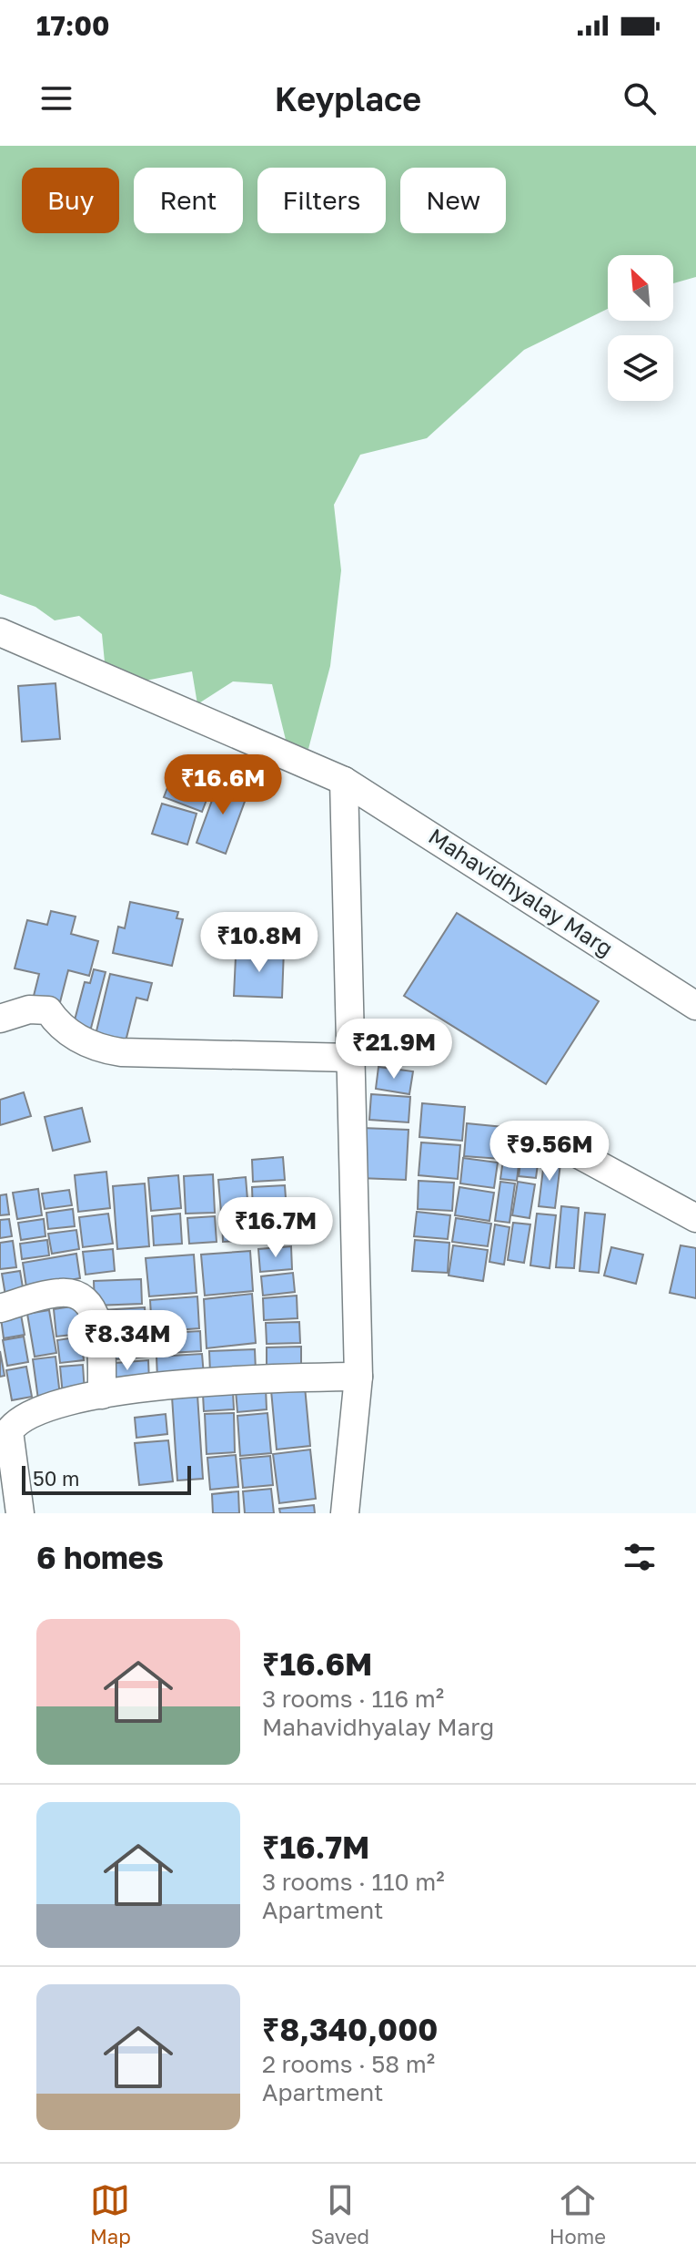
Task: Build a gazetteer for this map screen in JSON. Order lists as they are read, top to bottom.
{
  "streets": {
    "street": ["Mahavidhyalay Marg"]
  },
  "scale_bar": "50 m",
  "north": "top left",
  "page": {
    "status": "17:00",
    "header": "Keyplace",
    "chip": [
      "Buy",
      "Rent",
      "Filters",
      "New"
    ],
    "price": [
      "₹16.6M",
      "₹10.8M",
      "₹21.9M",
      "₹9.56M",
      "₹16.7M",
      "₹8.34M"
    ],
    "scale": "50 m",
    "heading": "6 homes",
    "list": [
      {
        "name": "₹16.6M",
        "note": "3 rooms · 116 m² · Mahavidhyalay Marg"
      },
      {
        "name": "₹16.7M",
        "note": "3 rooms · 110 m² · Apartment"
      },
      {
        "name": "₹8,340,000",
        "note": "2 rooms · 58 m² · Apartment"
      }
    ],
    "tabs": ["Map", "Saved", "Home"]
  }
}
